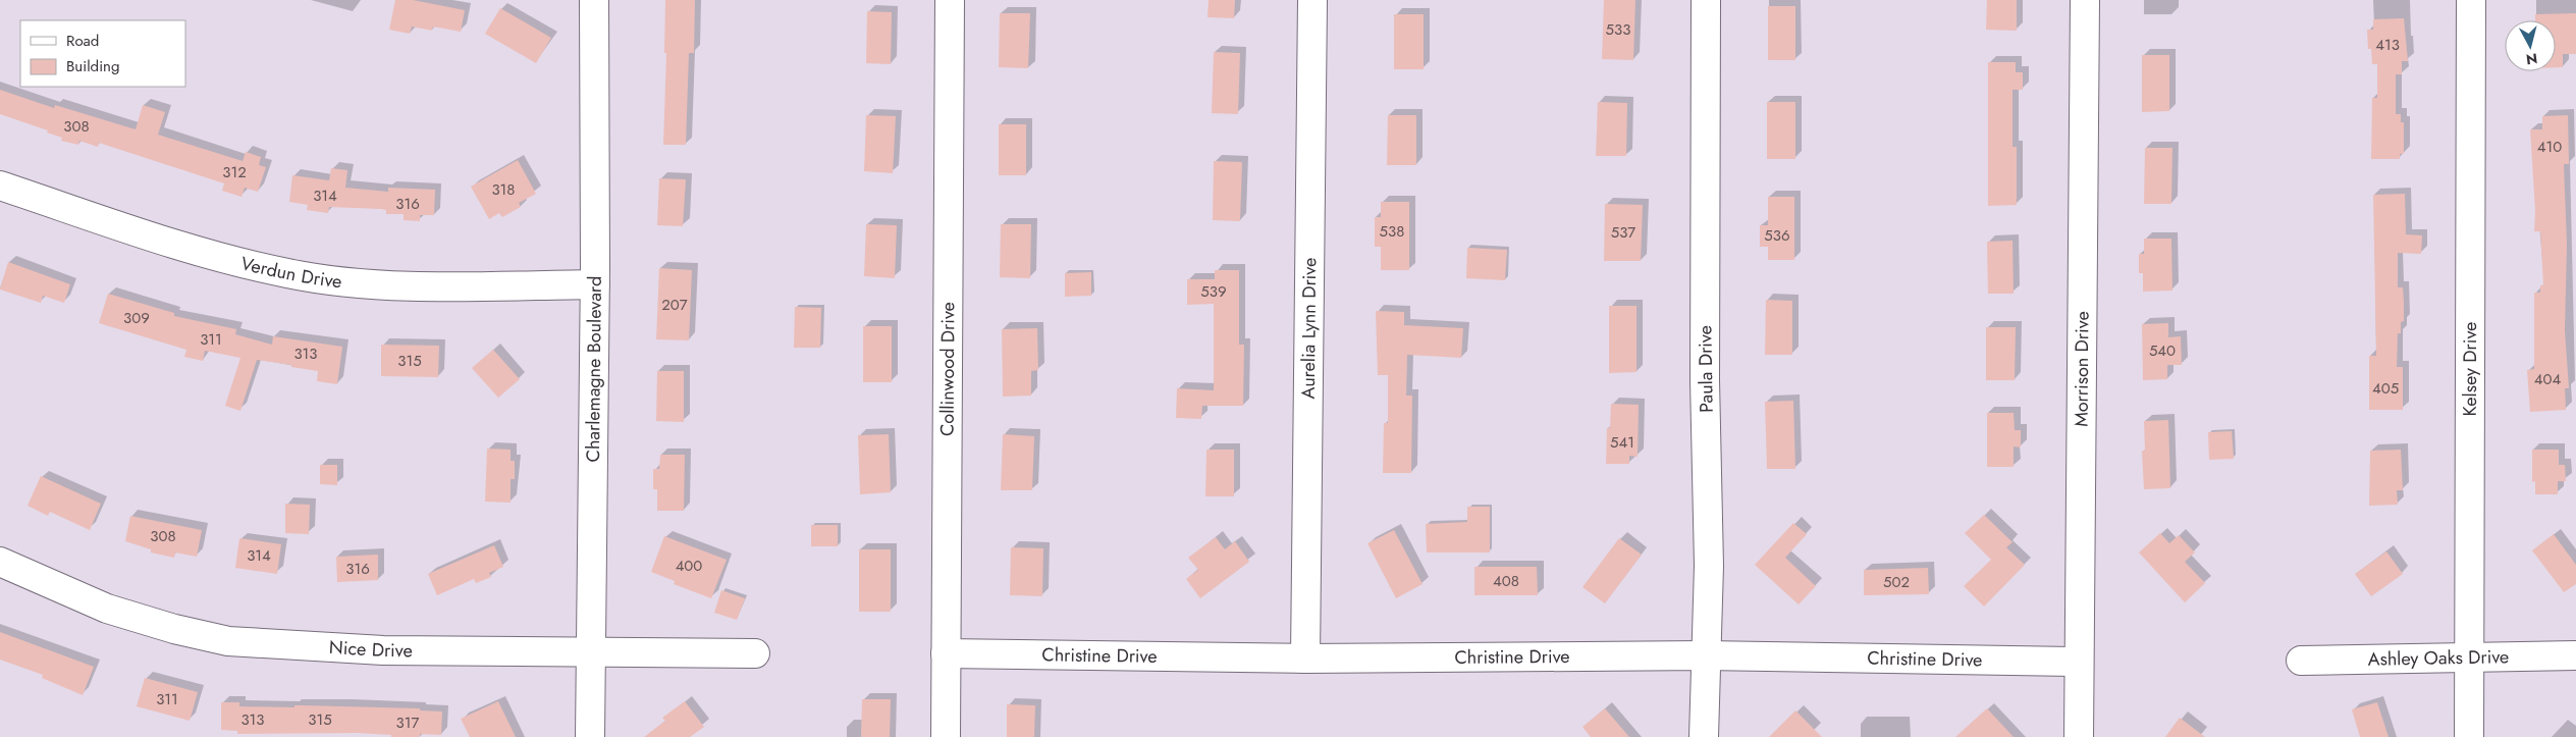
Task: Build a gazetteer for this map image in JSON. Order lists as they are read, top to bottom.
{
  "streets": {
    "street": [
      "Verdun Drive",
      "Aurelia Lynn Drive",
      "Collinwood Drive",
      "Morrison Drive",
      "Kelsey Drive",
      "Charlemagne Boulevard",
      "Paula Drive",
      "Nice Drive",
      "Christine Drive",
      "Ashley Oaks Drive"
    ]
  },
  "crossings": [
    ["Verdun Drive", "Charlemagne Boulevard"],
    ["Aurelia Lynn Drive", "Christine Drive"],
    ["Collinwood Drive", "Christine Drive"],
    ["Morrison Drive", "Christine Drive"],
    ["Kelsey Drive", "Ashley Oaks Drive"],
    ["Charlemagne Boulevard", "Nice Drive"],
    ["Paula Drive", "Christine Drive"]
  ],
  "house_numbers": [
    "533",
    "413",
    "308",
    "410",
    "312",
    "318",
    "314",
    "316",
    "538",
    "537",
    "536",
    "539",
    "207",
    "309",
    "311",
    "540",
    "313",
    "315",
    "404",
    "405",
    "541",
    "308",
    "314",
    "400",
    "316",
    "408",
    "502",
    "311",
    "313",
    "315",
    "317"
  ],
  "legend": ["Road", "Building"],
  "north": "bottom"
}
